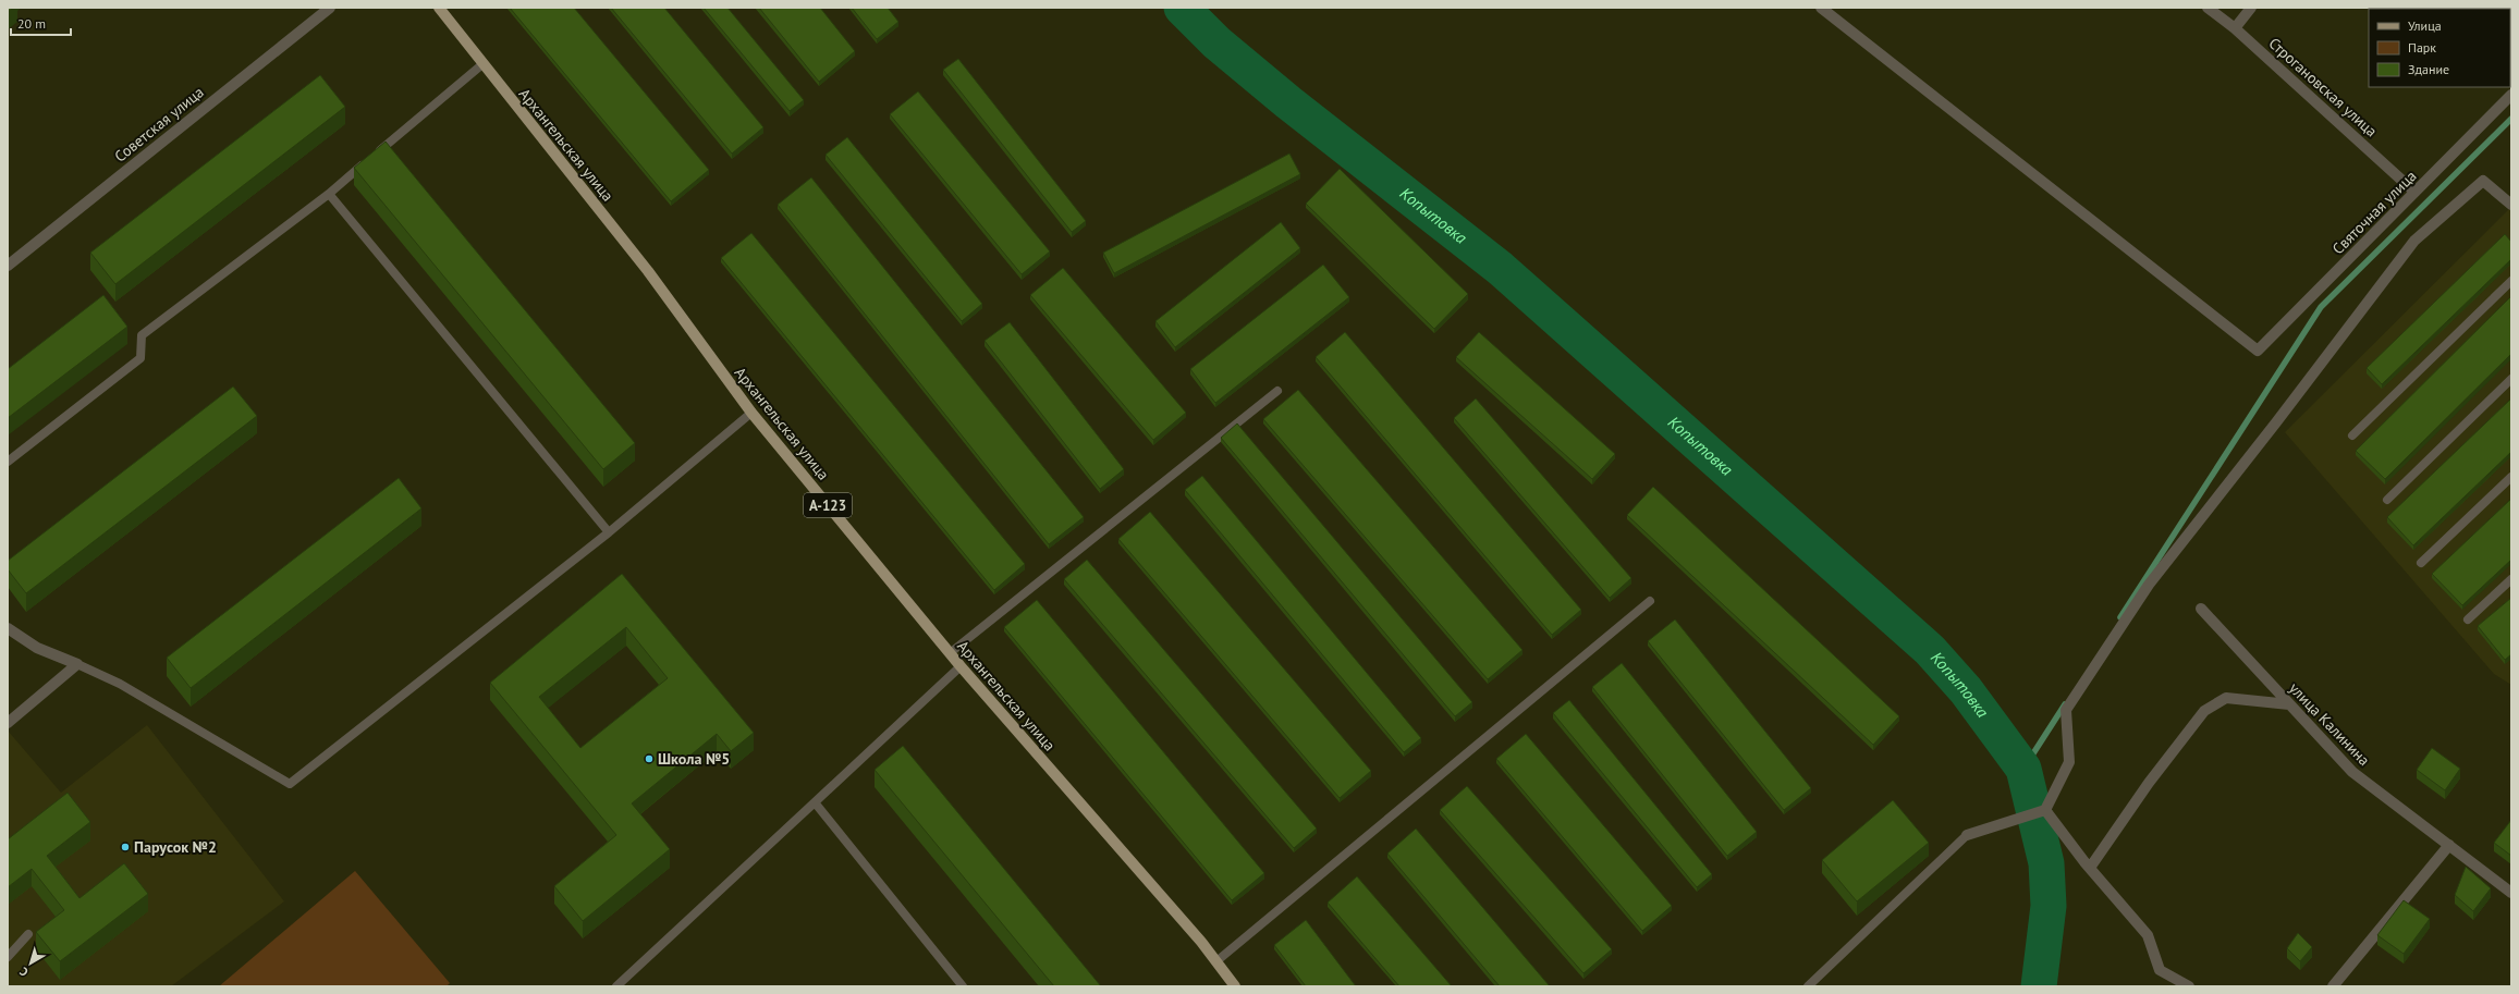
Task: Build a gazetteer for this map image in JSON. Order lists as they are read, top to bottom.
{
  "streets": {
    "main road": ["Архангельская улица", "А-123"],
    "street": [
      "Строгановская улица",
      "Советская улица",
      "Святочная улица",
      "улица Калинина"
    ]
  },
  "crossings": [
    ["Строгановская улица", "Святочная улица"]
  ],
  "water": ["Копытовка"],
  "places": ["Школа №5", "Парусок №2"],
  "legend": ["Улица", "Парк", "Здание"],
  "scale_bar": "20 m",
  "north": "bottom left"
}
